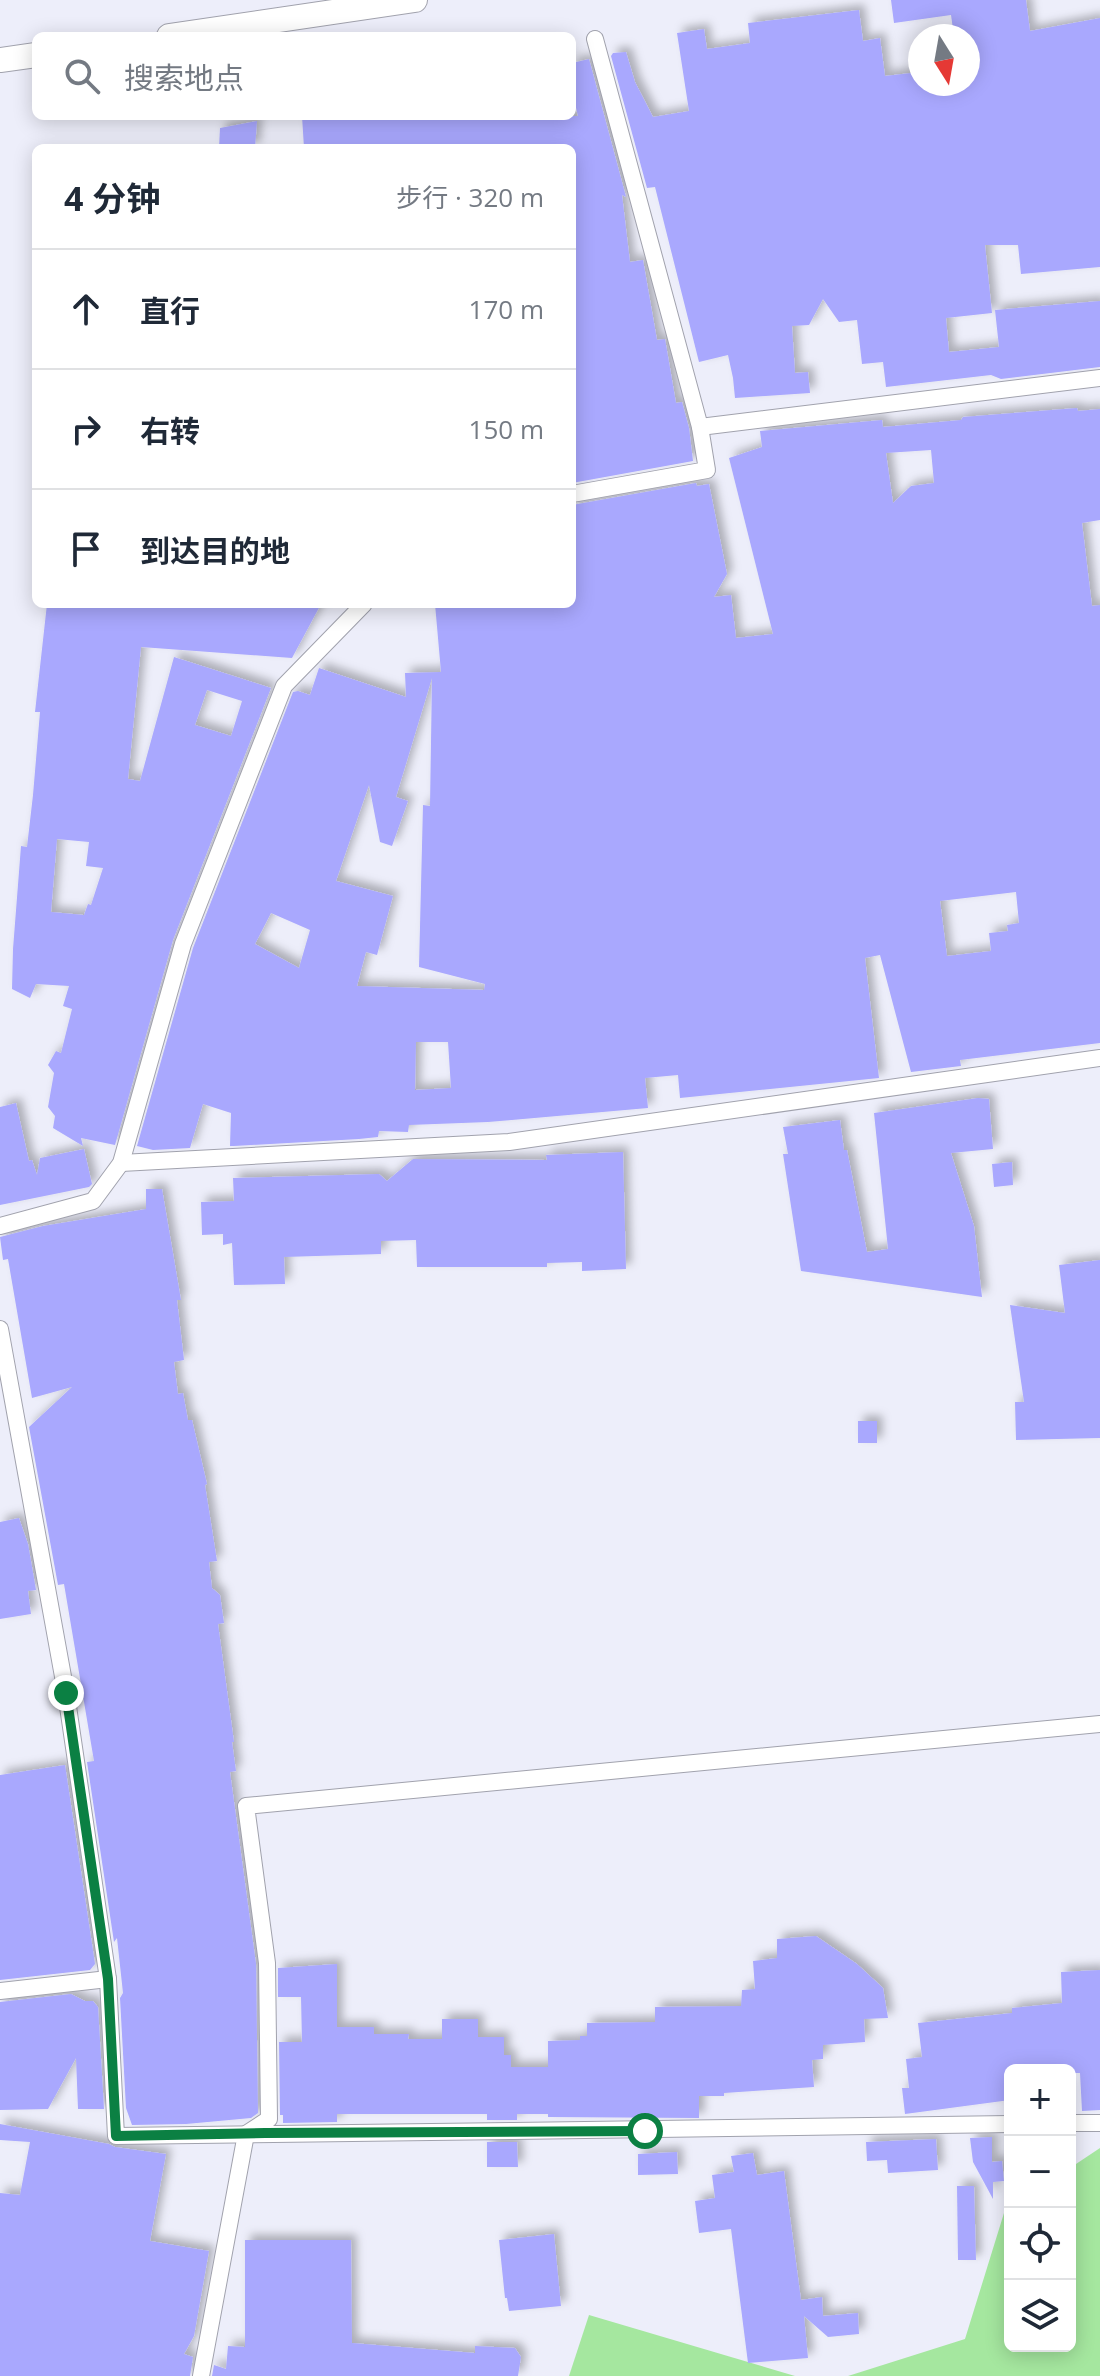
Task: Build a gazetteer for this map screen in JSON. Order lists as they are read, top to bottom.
{
  "north": "bottom",
  "page": {
    "search": "搜索地点",
    "heading": ["4 分钟", "步行 · 320 m"],
    "list": [
      ["直行", "170 m"],
      ["右转", "150 m"],
      "到达目的地"
    ],
    "map_buttons": ["+", "−"]
  }
}
